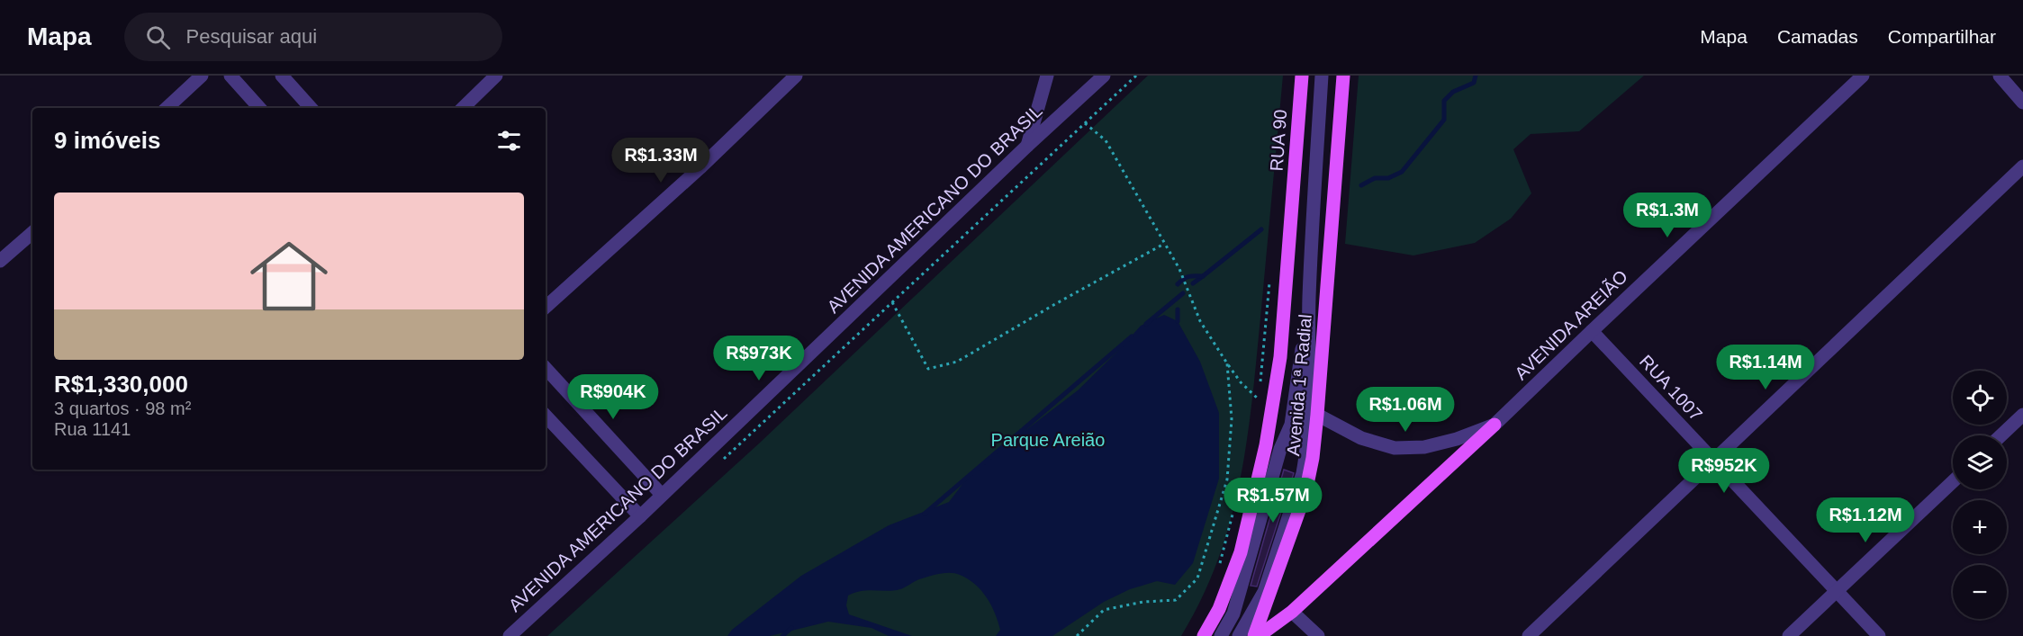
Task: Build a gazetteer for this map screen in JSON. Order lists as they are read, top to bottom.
{
  "streets": {
    "main road": ["RUA 90", "Avenida 1ª Radial"],
    "street": ["AVENIDA AMERICANO DO BRASIL", "AVENIDA AREIÃO", "RUA 1007"]
  },
  "crossings": [
    ["RUA 90", "Avenida 1ª Radial"],
    ["AVENIDA AREIÃO", "RUA 1007"]
  ],
  "parks": ["Parque Areião"],
  "page": {
    "header": "Mapa",
    "search": "Pesquisar aqui",
    "nav": ["Mapa", "Camadas", "Compartilhar"],
    "heading": "9 imóveis",
    "price": [
      "R$1.33M",
      "R$1.3M",
      "R$973K",
      "R$1.14M",
      "R$904K",
      "R$1.06M",
      "R$952K",
      "R$1.57M",
      "R$1.12M"
    ],
    "list": [
      {
        "name": "R$1,330,000",
        "note": "3 quartos · 98 m² · Rua 1141"
      }
    ],
    "map_buttons": ["+", "−"]
  }
}
